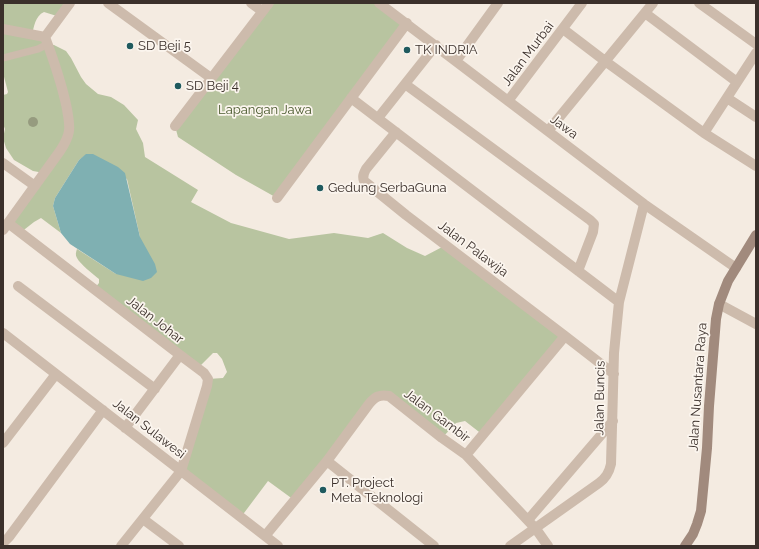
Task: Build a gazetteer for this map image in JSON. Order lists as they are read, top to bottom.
{
  "streets": {
    "street": [
      "Jalan Murbai",
      "Jawa",
      "Jalan Palawija",
      "Jalan Johar",
      "Jalan Nusantara Raya",
      "Jalan Buncis",
      "Jalan Gambir",
      "Jalan Sulawesi"
    ]
  },
  "crossings": [
    ["Jalan Murbai", "Jawa"],
    ["Jawa", "Jalan Nusantara Raya"],
    ["Jawa", "Jalan Buncis"],
    ["Jalan Palawija", "Jalan Buncis"],
    ["Jalan Johar", "Jalan Sulawesi"],
    ["Jalan Buncis", "Jalan Gambir"],
    ["Jalan Gambir", "Jalan Sulawesi"]
  ],
  "parks": ["Lapangan Jawa"],
  "places": [
    "SD Beji 5",
    "TK INDRIA",
    "SD Beji 4",
    "Gedung SerbaGuna",
    "PT. Project Meta Teknologi"
  ]
}
